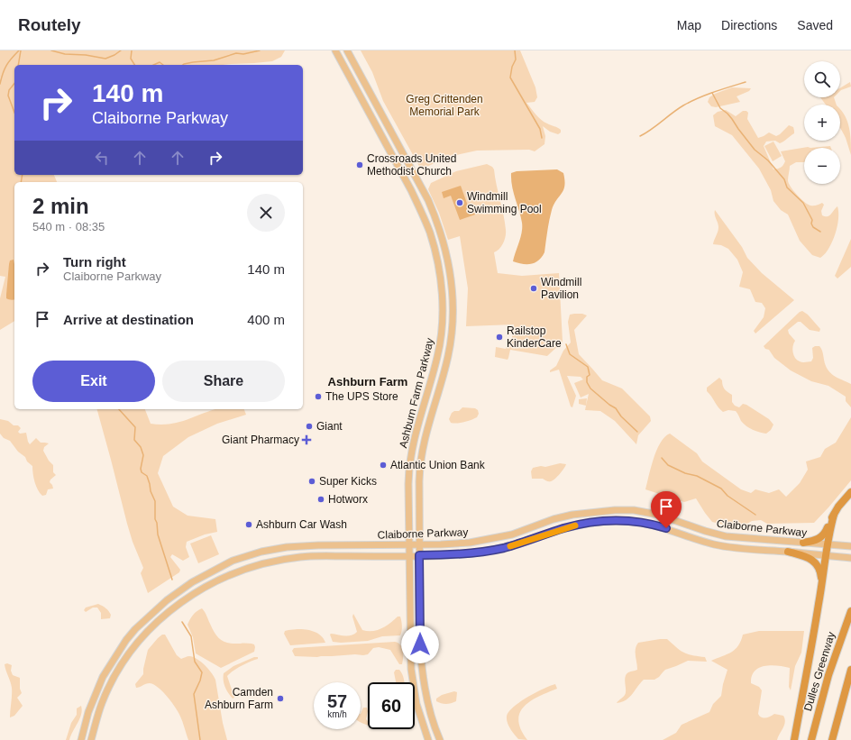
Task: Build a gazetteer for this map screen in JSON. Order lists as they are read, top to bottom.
{
  "streets": {
    "highway": ["Dulles Greenway"],
    "main road": ["Ashburn Farm Parkway", "Claiborne Parkway"]
  },
  "crossings": [
    ["Ashburn Farm Parkway", "Claiborne Parkway"]
  ],
  "districts": ["Ashburn Farm"],
  "parks": ["Greg Crittenden Memorial Park"],
  "places": {
    "other": [
      "Crossroads United Methodist Church",
      "Windmill Swimming Pool",
      "Windmill Pavilion",
      "Railstop KinderCare",
      "The UPS Store",
      "Giant",
      "Atlantic Union Bank",
      "Super Kicks",
      "Hotworx",
      "Ashburn Car Wash",
      "Camden Ashburn Farm"
    ],
    "health": ["Giant Pharmacy"]
  },
  "page": {
    "header": "Routely",
    "nav": ["Map", "Directions", "Saved"],
    "map_buttons": ["+", "−"],
    "turn": ["140 m", "Claiborne Parkway"],
    "heading": ["2 min", "540 m · 08:35"],
    "list": [
      {
        "name": "Turn right",
        "note": "Claiborne Parkway",
        "value": "140 m"
      },
      {
        "name": "Arrive at destination",
        "value": "400 m"
      }
    ],
    "buttons": ["Exit", "Share"],
    "speed": "57 km/h",
    "limit": "60"
  }
}
